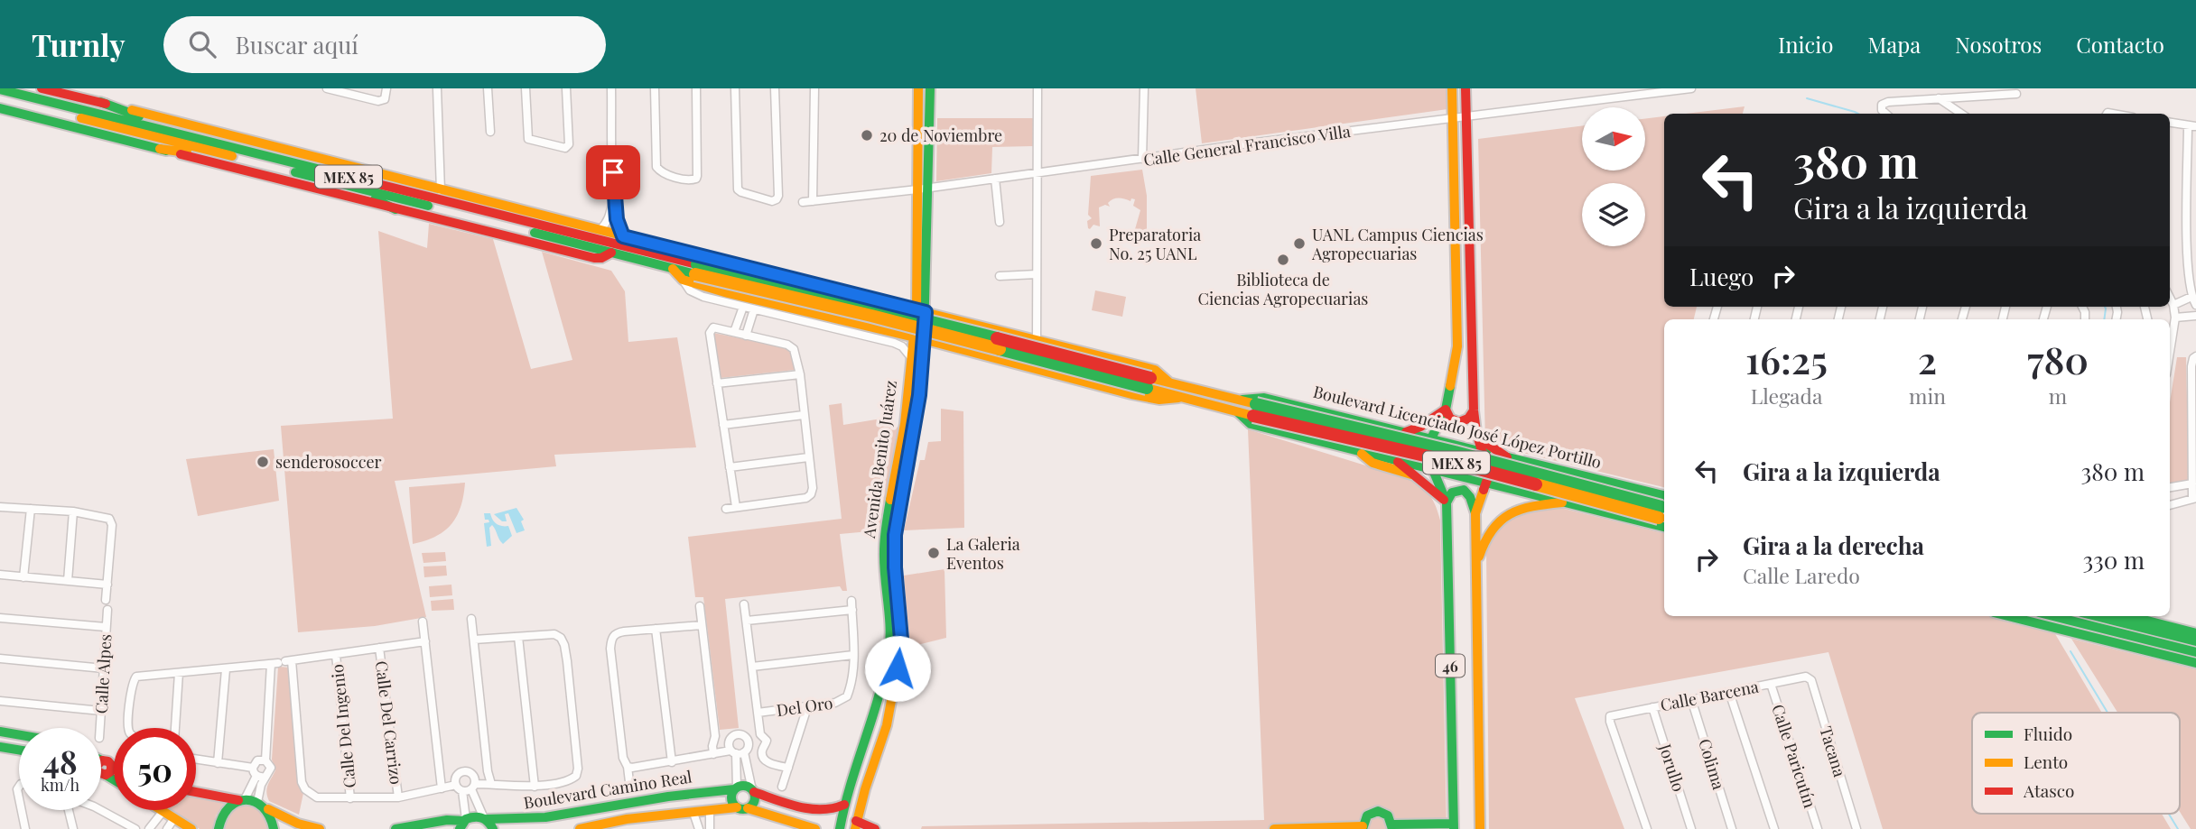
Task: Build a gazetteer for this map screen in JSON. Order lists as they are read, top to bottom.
{
  "streets": {
    "main road": [
      "MEX 85",
      "Boulevard Licenciado José López Portillo",
      "Avenida Benito Juárez",
      "46",
      "Boulevard Camino Real"
    ],
    "street": [
      "Calle General Francisco Villa",
      "Calle Alpes",
      "Calle Barcena",
      "Del Oro",
      "Calle Del Carrizo",
      "Calle Del Ingenio",
      "Tacana",
      "Calle Paricutín",
      "Colima",
      "Jorullo"
    ]
  },
  "crossings": [
    ["Calle General Francisco Villa", "Avenida Benito Juárez"],
    ["Calle General Francisco Villa", "46"],
    ["Boulevard Licenciado José López Portillo", "Avenida Benito Juárez"],
    ["Boulevard Licenciado José López Portillo", "46"],
    ["Calle Barcena", "Tacana"],
    ["Calle Barcena", "Calle Paricutín"],
    ["Calle Barcena", "Colima"],
    ["Calle Barcena", "Jorullo"]
  ],
  "places": [
    "20 de Noviembre",
    "Preparatoria No. 25 UANL",
    "UANL Campus Ciencias Agropecuarias",
    "Biblioteca de Ciencias Agropecuarias",
    "senderosoccer",
    "La Galeria Eventos"
  ],
  "legend": ["Fluido", "Lento", "Atasco"],
  "north": "right",
  "page": {
    "header": "Turnly",
    "search": "Buscar aquí",
    "nav": [
      "Inicio",
      "Mapa",
      "Nosotros",
      "Contacto"
    ],
    "turn": ["380 m", "Gira a la izquierda"],
    "then": "Luego",
    "eta": [
      "16:25",
      "Llegada",
      "2",
      "min",
      "780",
      "m"
    ],
    "list": [
      {
        "name": "Gira a la izquierda",
        "value": "380 m"
      },
      {
        "name": "Gira a la derecha",
        "note": "Calle Laredo",
        "value": "330 m"
      }
    ],
    "speed": "48 km/h",
    "limit": "50"
  }
}
